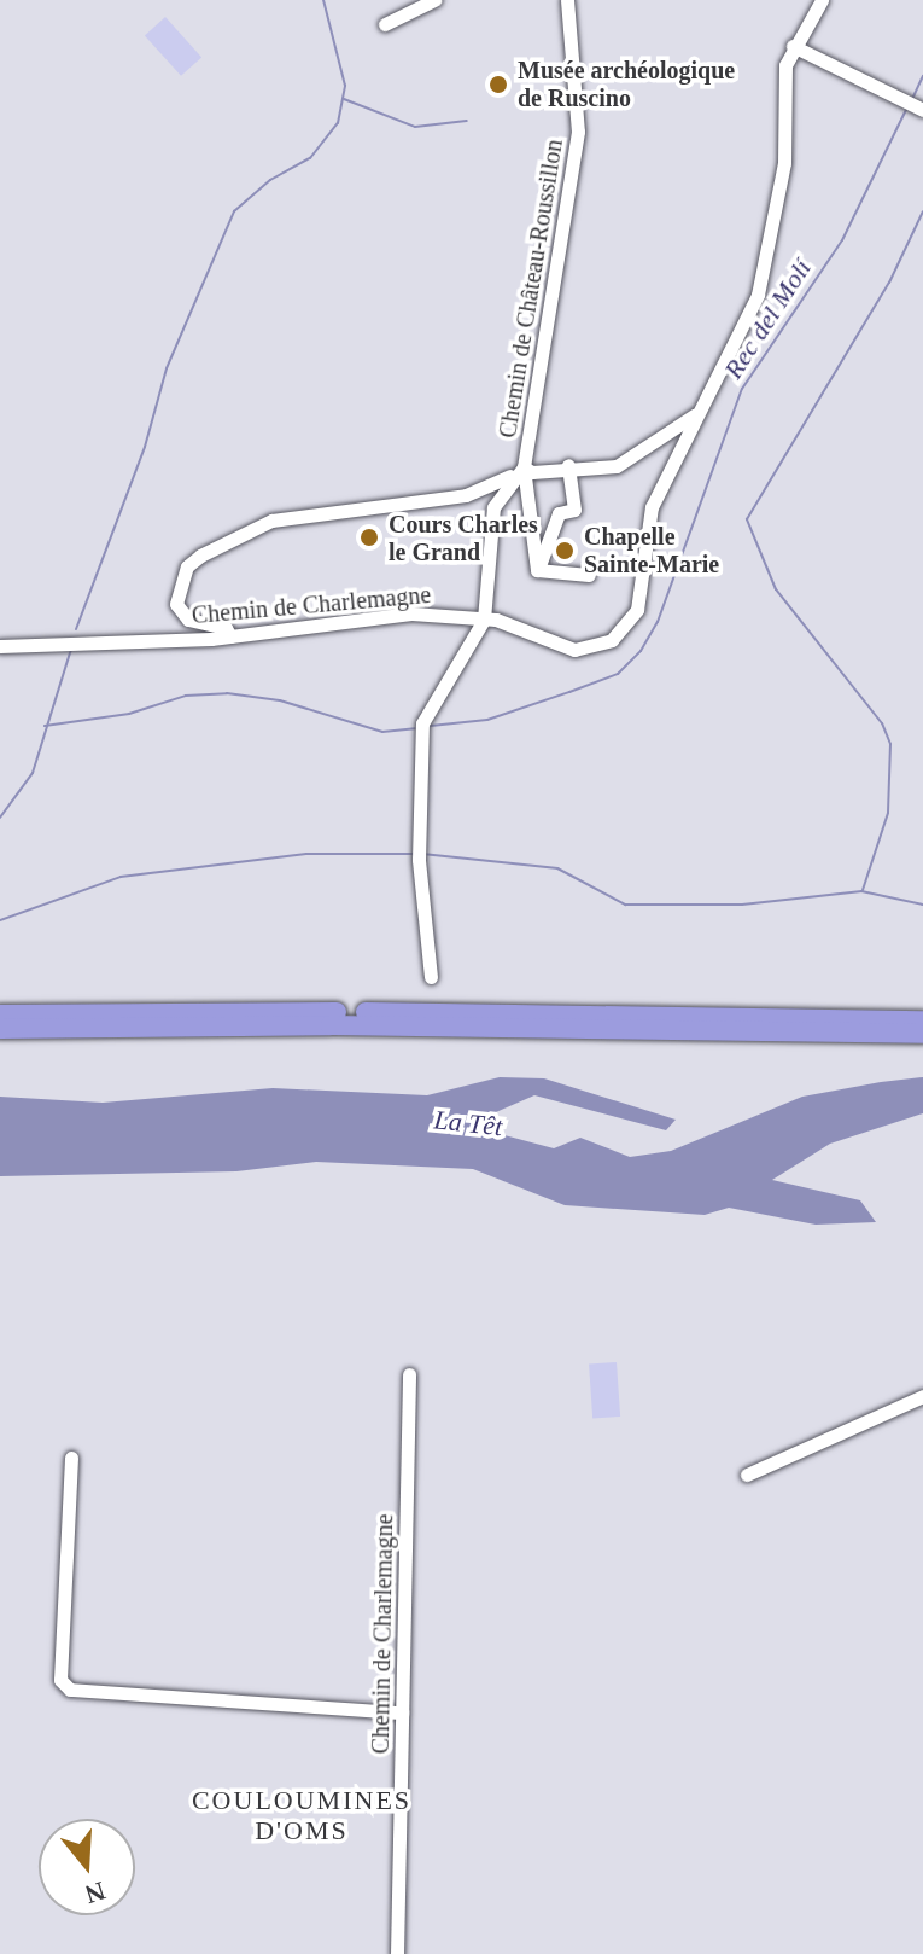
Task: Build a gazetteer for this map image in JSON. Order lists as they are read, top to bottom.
{
  "streets": {
    "street": ["Chemin de Château-Roussillon", "Chemin de Charlemagne"]
  },
  "districts": ["COULOUMINES D'OMS"],
  "water": ["Rec del Molí", "La Têt"],
  "places": ["Musée archéologique de Ruscino", "Cours Charles le Grand", "Chapelle Sainte-Marie"],
  "north": "bottom"
}
